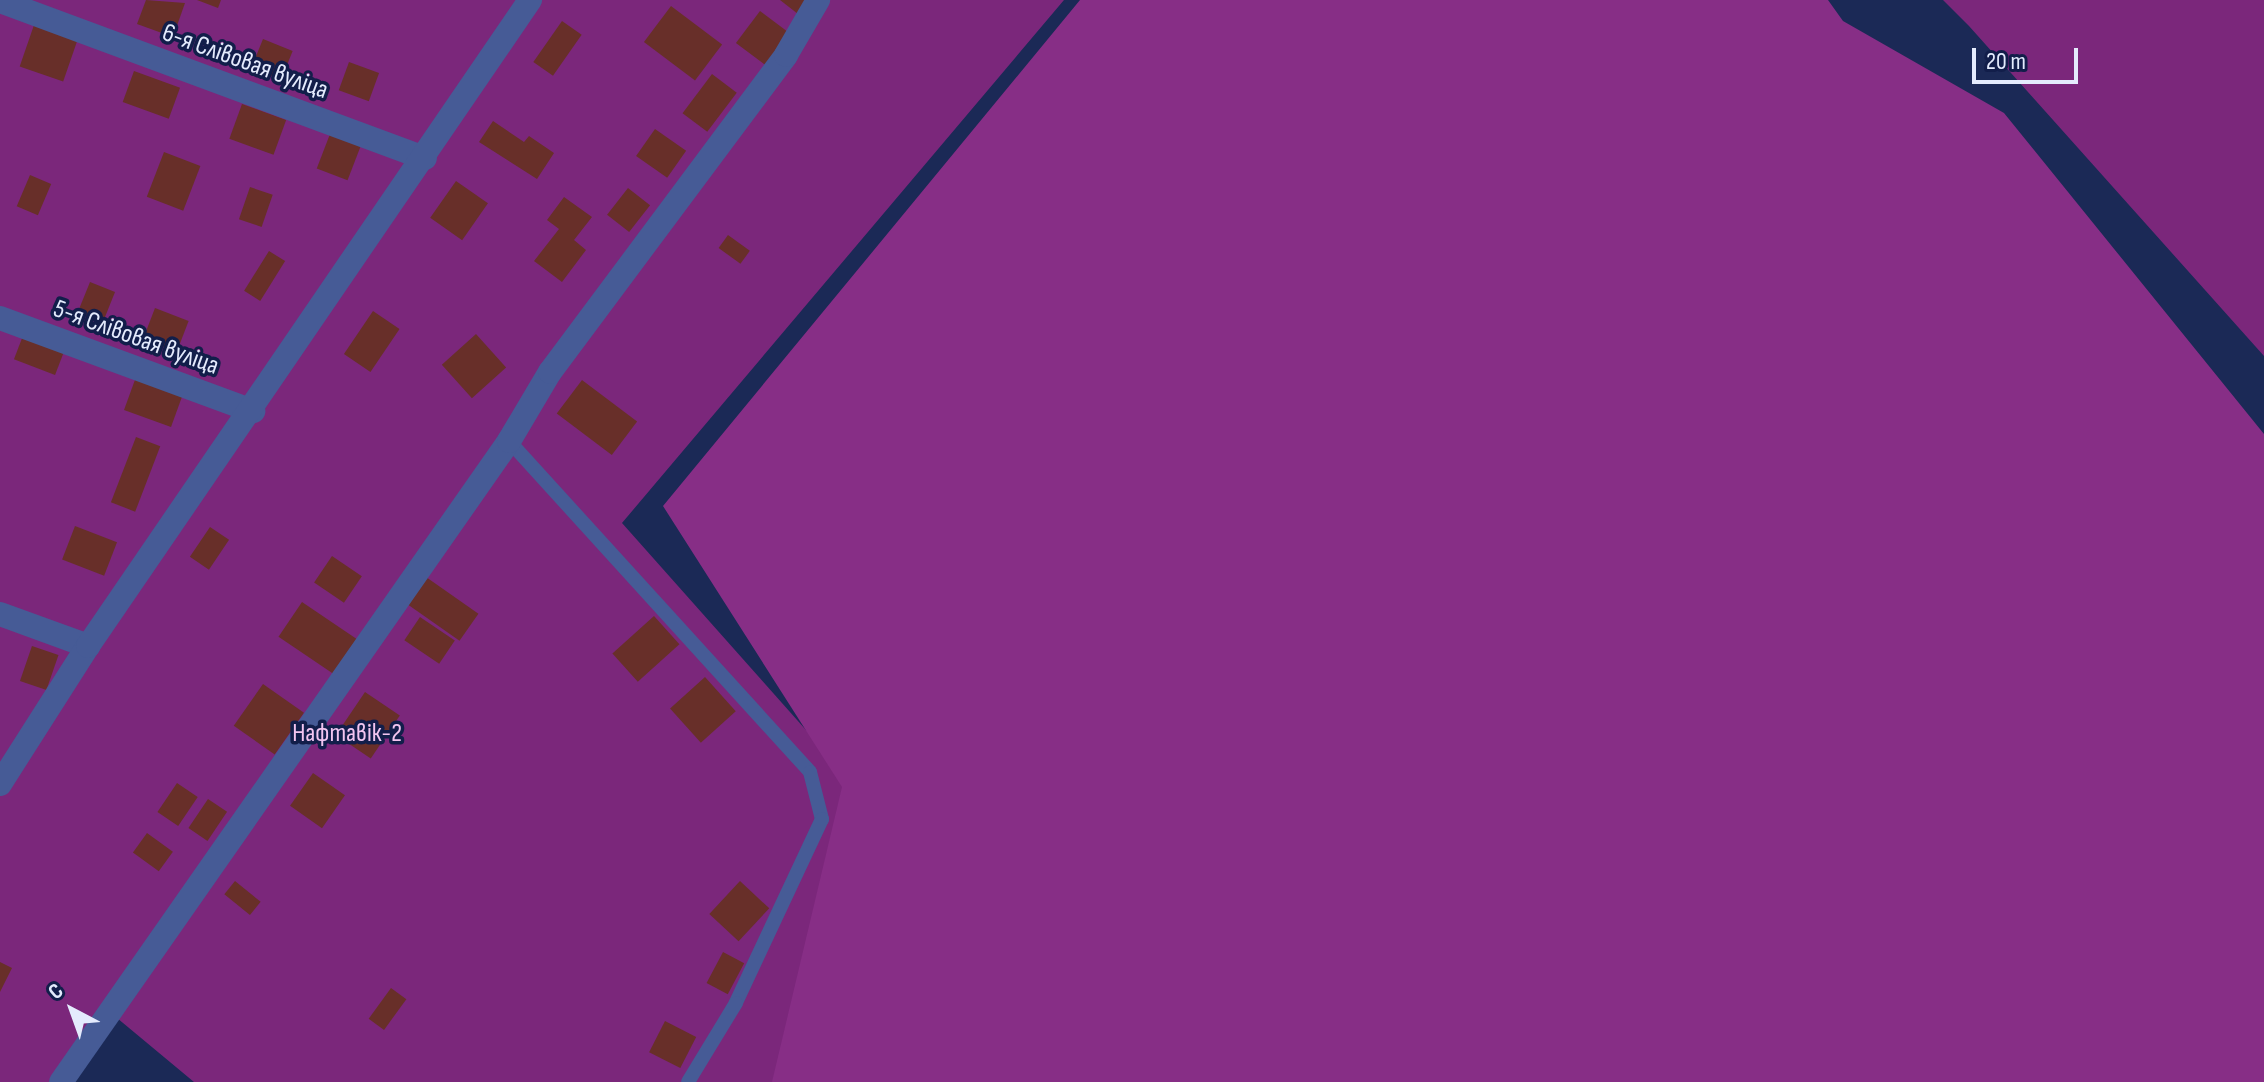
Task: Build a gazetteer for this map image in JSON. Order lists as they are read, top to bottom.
{
  "streets": {
    "street": ["6-я Слівовая вуліца", "5-я Слівовая вуліца"]
  },
  "parks": ["Нафтавік-2"],
  "scale_bar": "20 m",
  "north": "top left"
}
